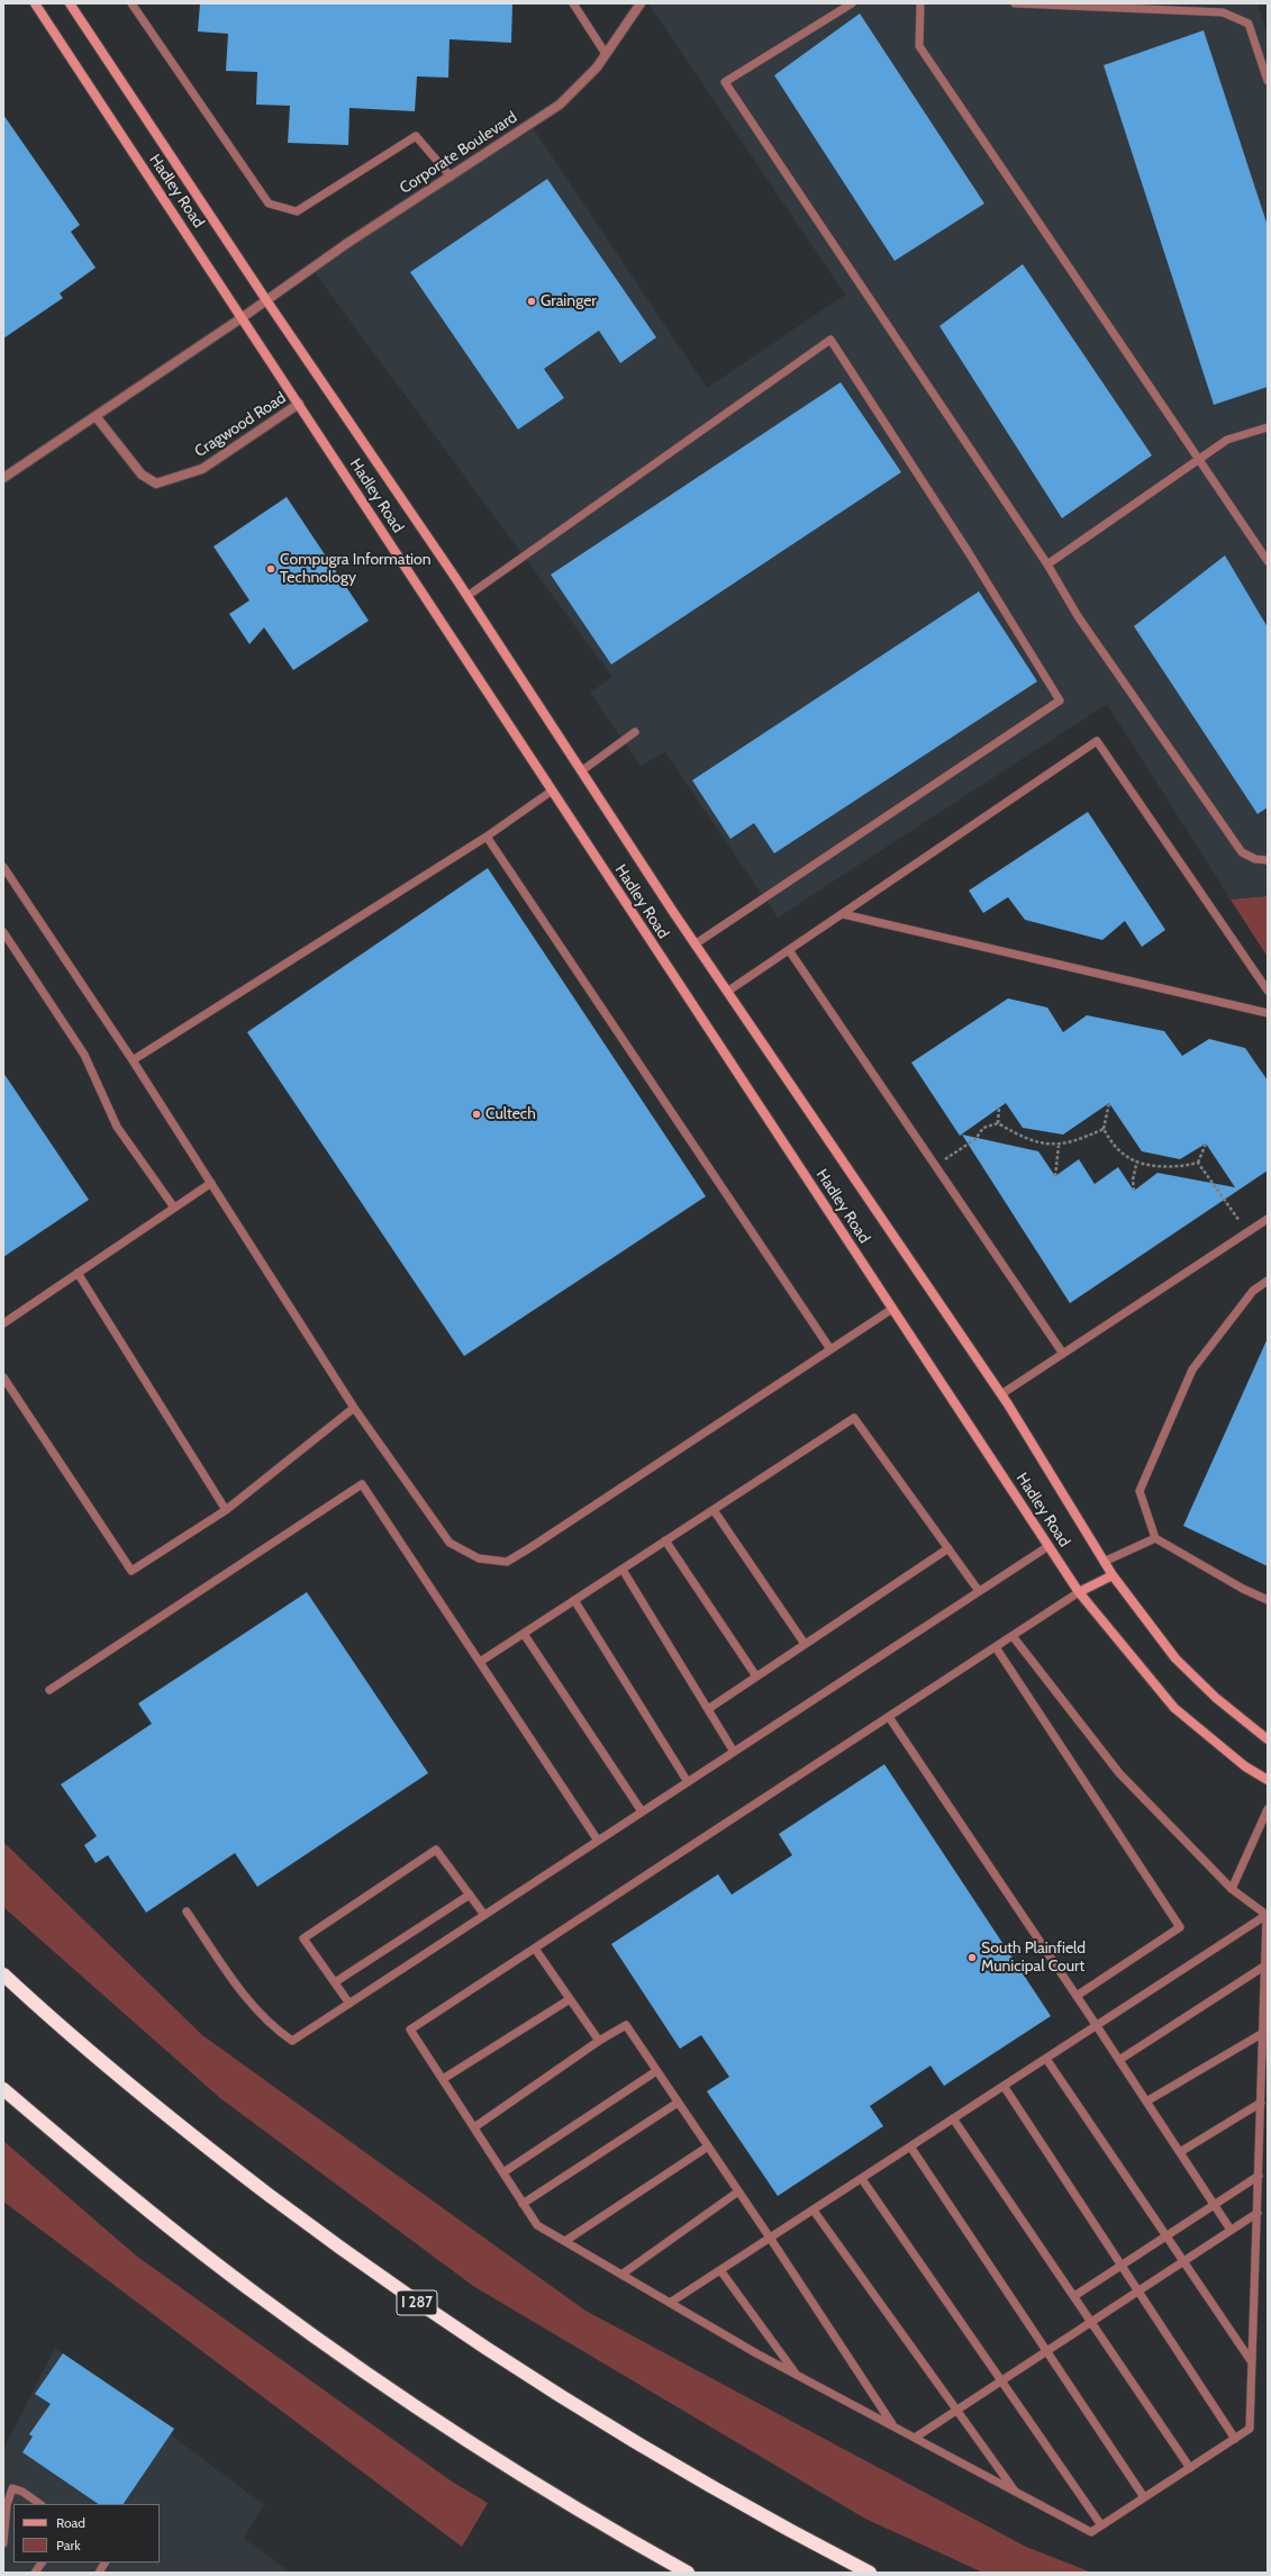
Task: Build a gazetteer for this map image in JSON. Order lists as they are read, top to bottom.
{
  "streets": {
    "highway": ["I 287"],
    "main road": ["Hadley Road"],
    "street": ["Corporate Boulevard", "Cragwood Road"]
  },
  "crossings": [
    ["Corporate Boulevard", "Hadley Road"],
    ["Hadley Road", "Cragwood Road"]
  ],
  "places": [
    "Grainger",
    "Compugra Information Technology",
    "Cultech",
    "South Plainfield Municipal Court"
  ],
  "legend": ["Road", "Park"]
}
